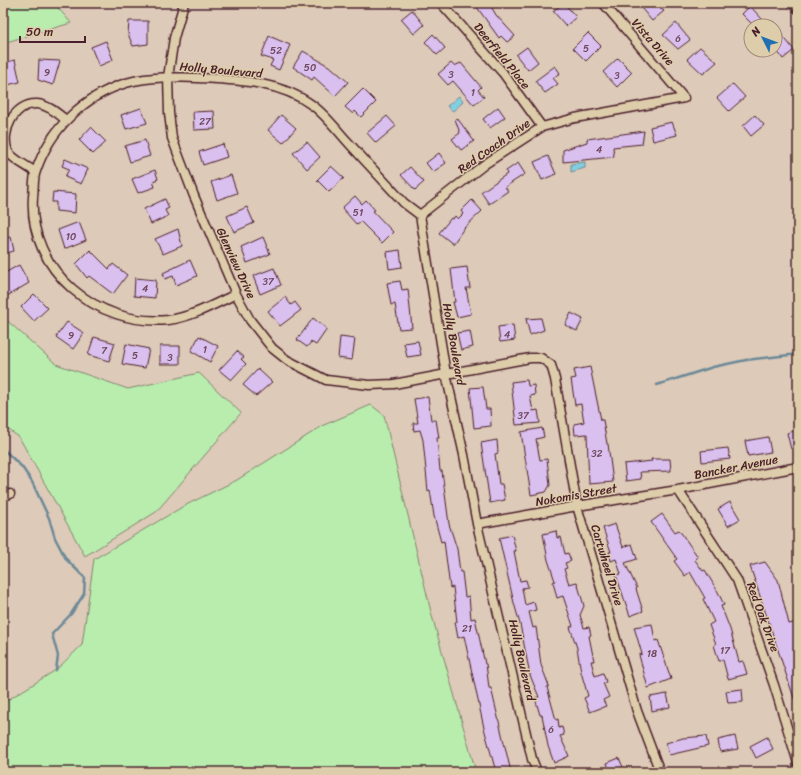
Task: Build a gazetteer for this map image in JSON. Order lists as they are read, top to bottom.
{
  "streets": {
    "street": [
      "Vista Drive",
      "Deerfield Place",
      "Holly Boulevard",
      "Red Coach Drive",
      "Glenview Drive",
      "Bancker Avenue",
      "Nokomis Street",
      "Cartwheel Drive",
      "Red Oak Drive"
    ]
  },
  "crossings": [
    ["Vista Drive", "Red Coach Drive"],
    ["Deerfield Place", "Red Coach Drive"],
    ["Holly Boulevard", "Red Coach Drive"],
    ["Holly Boulevard", "Glenview Drive"],
    ["Holly Boulevard", "Nokomis Street"],
    ["Glenview Drive", "Cartwheel Drive"],
    ["Bancker Avenue", "Nokomis Street"],
    ["Bancker Avenue", "Red Oak Drive"],
    ["Nokomis Street", "Cartwheel Drive"],
    ["Nokomis Street", "Red Oak Drive"]
  ],
  "house_numbers": [
    "6",
    "5",
    "52",
    "50",
    "9",
    "3",
    "3",
    "1",
    "27",
    "4",
    "51",
    "10",
    "37",
    "4",
    "4",
    "9",
    "1",
    "7",
    "5",
    "3",
    "37",
    "32",
    "21",
    "17",
    "18",
    "6"
  ],
  "scale_bar": "50 m",
  "north": "top left"
}
